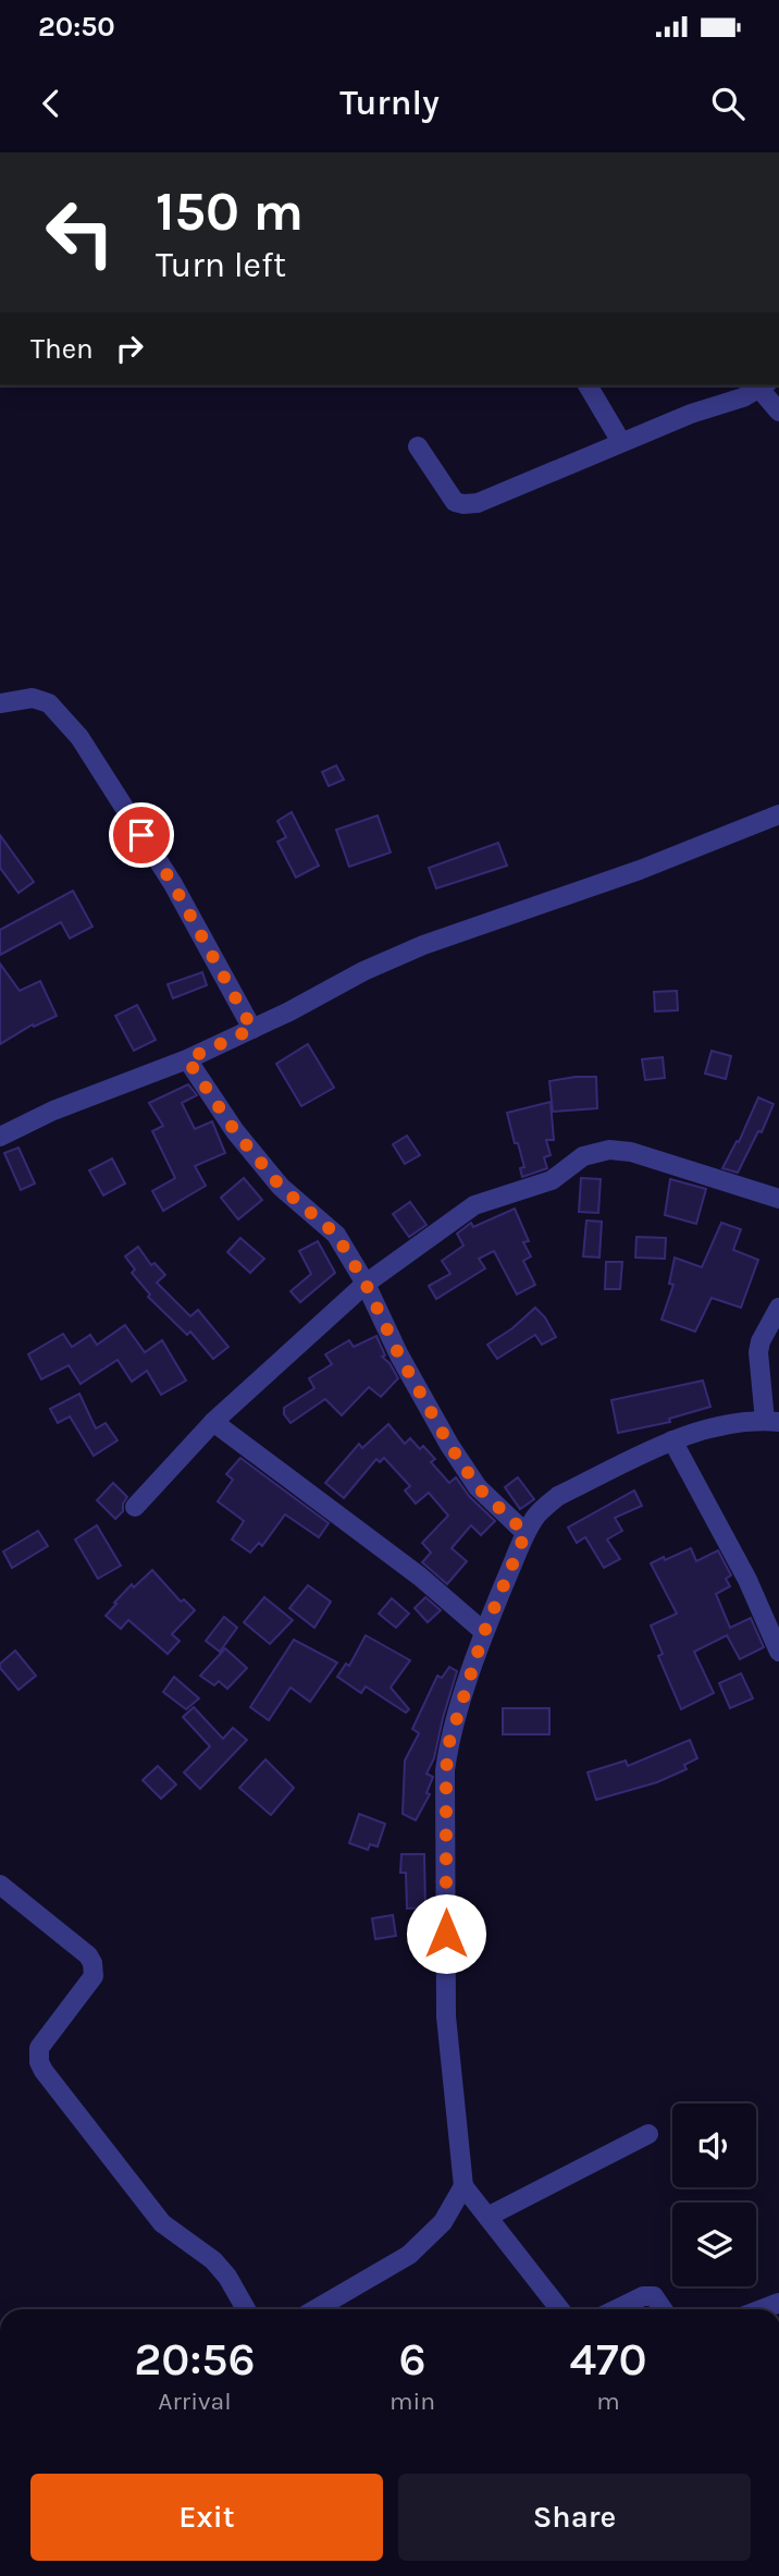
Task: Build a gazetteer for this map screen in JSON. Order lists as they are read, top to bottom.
{
  "page": {
    "status": "20:50",
    "header": "Turnly",
    "turn": ["150 m", "Turn left"],
    "then": "Then",
    "eta": [
      "20:56",
      "Arrival",
      "6",
      "min",
      "470",
      "m"
    ],
    "buttons": ["Exit", "Share"]
  }
}
